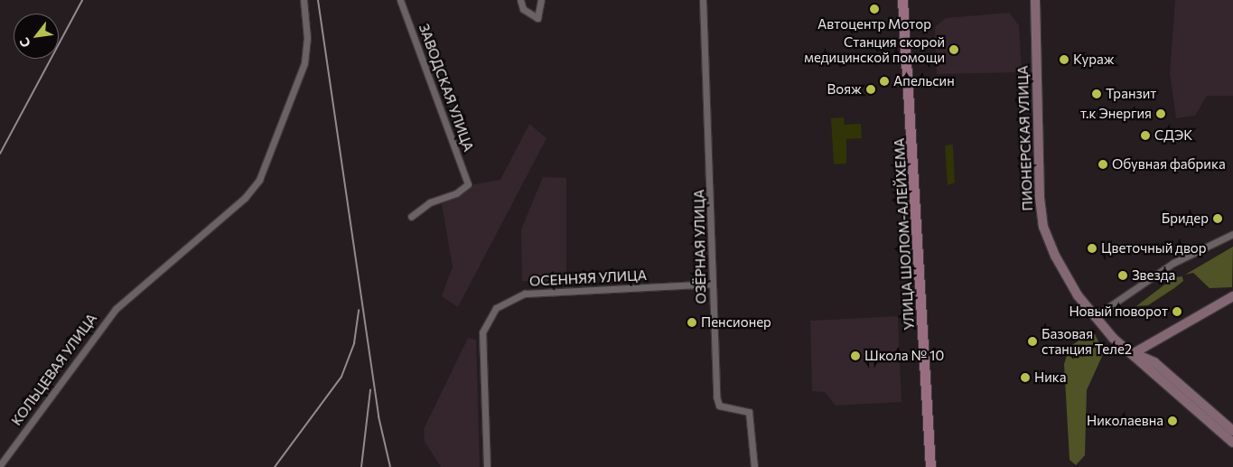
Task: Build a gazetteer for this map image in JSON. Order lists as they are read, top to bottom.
{
  "streets": {
    "main road": ["ПИОНЕРСКАЯ УЛИЦА", "УЛИЦА ШОЛОМ-АЛЕЙХЕМА"],
    "street": [
      "ЗАВОДСКАЯ УЛИЦА",
      "ОЗЁРНАЯ УЛИЦА",
      "ОСЕННЯЯ УЛИЦА",
      "КОЛЬЦЕВАЯ УЛИЦА"
    ]
  },
  "crossings": [
    ["ОЗЁРНАЯ УЛИЦА", "ОСЕННЯЯ УЛИЦА"]
  ],
  "places": [
    "Автоцентр Мотор",
    "Станция скорой медицинской помощи",
    "Кураж",
    "Апельсин",
    "Вояж",
    "Транзит",
    "т.к Энергия",
    "СДЭК",
    "Обувная фабрика",
    "Бридер",
    "Цветочный двор",
    "Звезда",
    "Новый поворот",
    "Пенсионер",
    "Базовая станция Теле2",
    "Школа № 10",
    "Ника",
    "Николаевна"
  ],
  "north": "bottom left"
}
